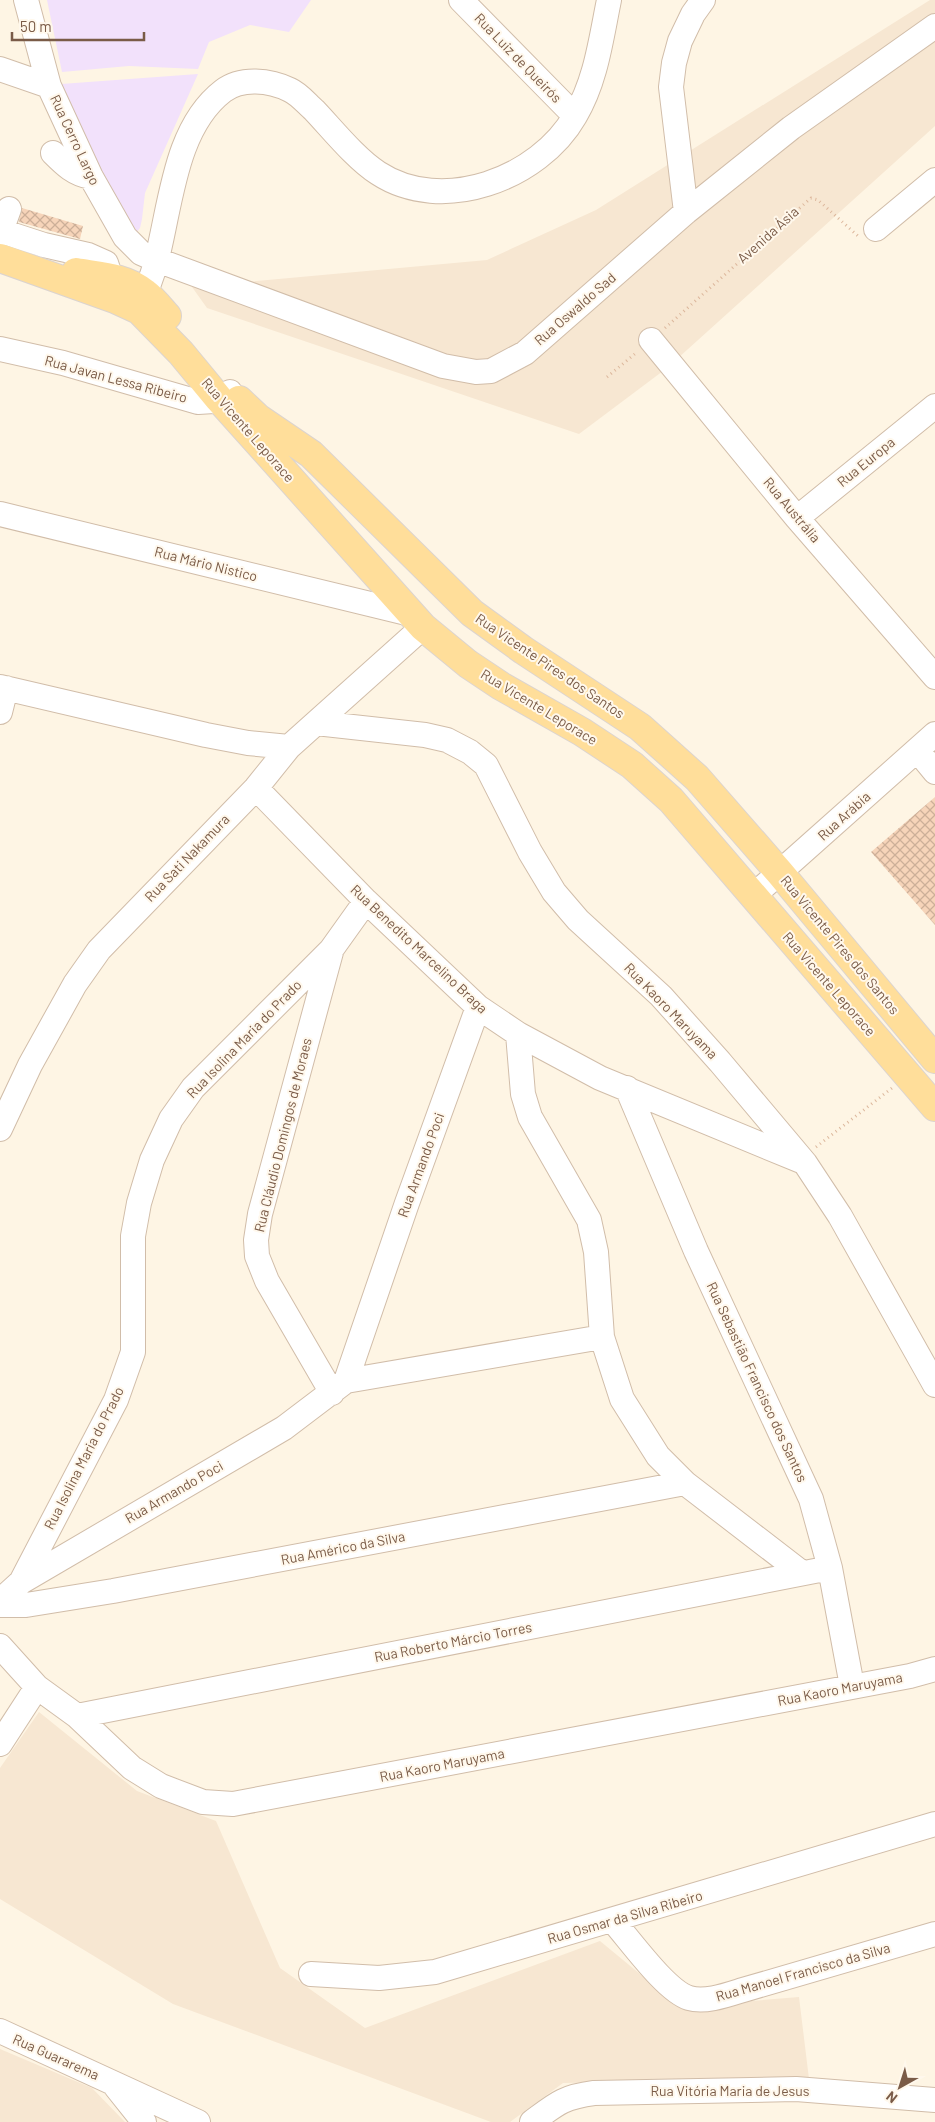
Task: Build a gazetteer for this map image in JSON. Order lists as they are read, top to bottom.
{
  "streets": {
    "main road": ["Rua Vicente Leporace", "Rua Vicente Pires dos Santos"],
    "street": [
      "Rua Luiz de Queirós",
      "Rua Cerro Largo",
      "Rua Oswaldo Sad",
      "Rua Javan Lessa Ribeiro",
      "Rua Europa",
      "Rua Austrália",
      "Rua Mário Nistico",
      "Rua Arábia",
      "Rua Sati Nakamura",
      "Rua Benedito Marcelino Braga",
      "Rua Kaoro Maruyama",
      "Rua Isolina Maria do Prado",
      "Rua Cláudio Domingos de Moraes",
      "Rua Armando Poci",
      "Rua Sebastião Francisco dos Santos",
      "Rua Américo da Silva",
      "Rua Roberto Márcio Torres",
      "Rua Osmar da Silva Ribeiro",
      "Rua Manoel Francisco da Silva",
      "Rua Guararema",
      "Rua Vitória Maria de Jesus"
    ],
    "path": ["Avenida Ásia"]
  },
  "crossings": [
    ["Rua Cerro Largo", "Rua Oswaldo Sad"],
    ["Avenida Ásia", "Rua Austrália"],
    ["Rua Javan Lessa Ribeiro", "Rua Vicente Leporace"],
    ["Rua Javan Lessa Ribeiro", "Rua Vicente Pires dos Santos"],
    ["Rua Vicente Leporace", "Rua Mário Nistico"],
    ["Rua Vicente Leporace", "Rua Vicente Pires dos Santos"],
    ["Rua Vicente Leporace", "Rua Arábia"],
    ["Rua Vicente Leporace", "Rua Sati Nakamura"],
    ["Rua Europa", "Rua Austrália"],
    ["Rua Mário Nistico", "Rua Sati Nakamura"],
    ["Rua Vicente Pires dos Santos", "Rua Arábia"],
    ["Rua Sati Nakamura", "Rua Benedito Marcelino Braga"],
    ["Rua Sati Nakamura", "Rua Kaoro Maruyama"],
    ["Rua Benedito Marcelino Braga", "Rua Kaoro Maruyama"],
    ["Rua Benedito Marcelino Braga", "Rua Isolina Maria do Prado"],
    ["Rua Benedito Marcelino Braga", "Rua Armando Poci"],
    ["Rua Benedito Marcelino Braga", "Rua Sebastião Francisco dos Santos"],
    ["Rua Kaoro Maruyama", "Rua Sebastião Francisco dos Santos"],
    ["Rua Kaoro Maruyama", "Rua Roberto Márcio Torres"],
    ["Rua Isolina Maria do Prado", "Rua Cláudio Domingos de Moraes"],
    ["Rua Isolina Maria do Prado", "Rua Armando Poci"],
    ["Rua Cláudio Domingos de Moraes", "Rua Armando Poci"],
    ["Rua Sebastião Francisco dos Santos", "Rua Roberto Márcio Torres"],
    ["Rua Osmar da Silva Ribeiro", "Rua Manoel Francisco da Silva"]
  ],
  "scale_bar": "50 m",
  "north": "bottom left"
}
